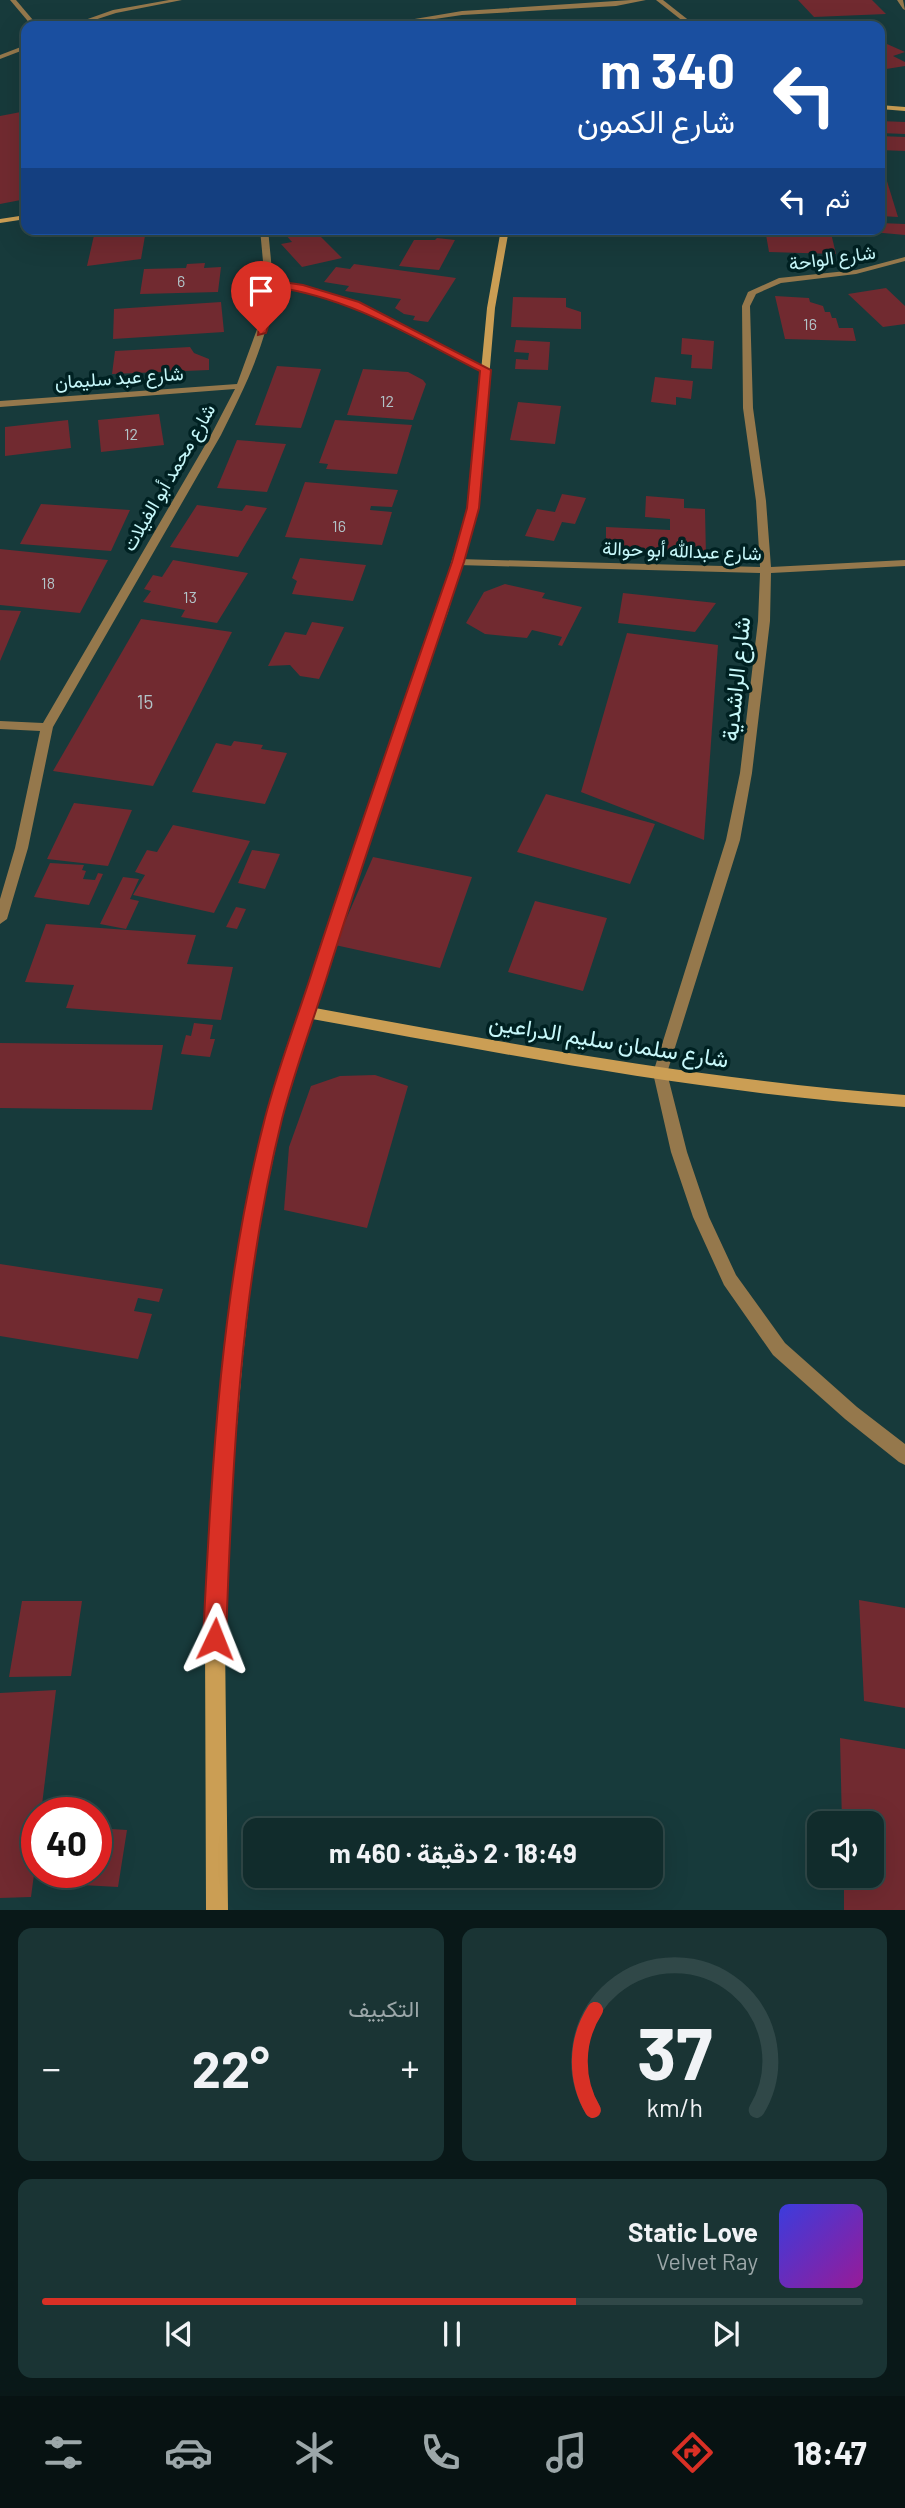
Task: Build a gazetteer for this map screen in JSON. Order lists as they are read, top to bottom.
{
  "streets": {
    "street": [
      "شارع الواحة",
      "شارع عبد سليمان",
      "شارع محمد أبو الفيلات",
      "شارع عبدالله أبو حوالة",
      "شارع الراشدية",
      "شارع سلمان سليم الدراعين"
    ]
  },
  "crossings": [
    ["شارع الواحة", "شارع الراشدية"],
    ["شارع عبد سليمان", "شارع محمد أبو الفيلات"],
    ["شارع عبدالله أبو حوالة", "شارع الراشدية"],
    ["شارع الراشدية", "شارع سلمان سليم الدراعين"]
  ],
  "house_numbers": [
    "6",
    "16",
    "12",
    "12",
    "16",
    "18",
    "13",
    "15"
  ],
  "page": {
    "turn": ["340 m", "شارع الكمون"],
    "then": "ثم",
    "limit": "40",
    "trip": "18:49 · 2 دقيقة · 460 m",
    "tile": "التكييف",
    "heat": ["−", "22°", "+"],
    "song": ["Static Love", "Velvet Ray"],
    "tabs": "18:47",
    "gauge": ["37", "km/h"]
  }
}
